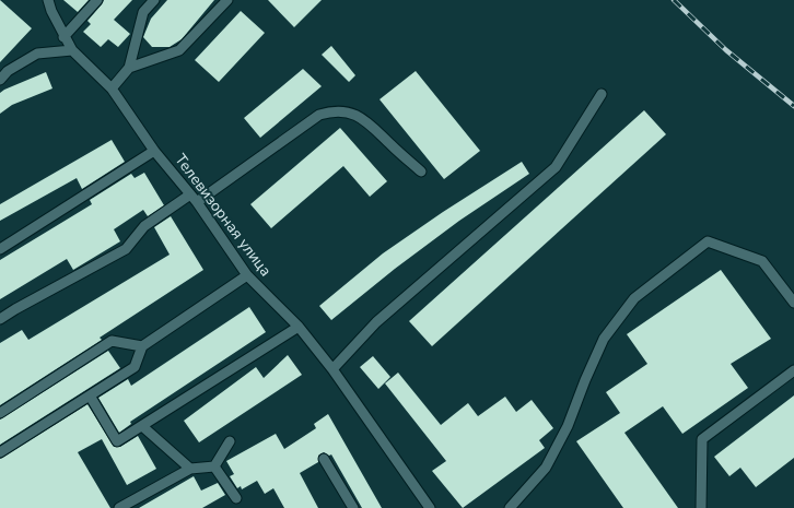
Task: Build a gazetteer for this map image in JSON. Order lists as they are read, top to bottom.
{
  "streets": {
    "lane": ["Телевизорная улица"]
  }
}
